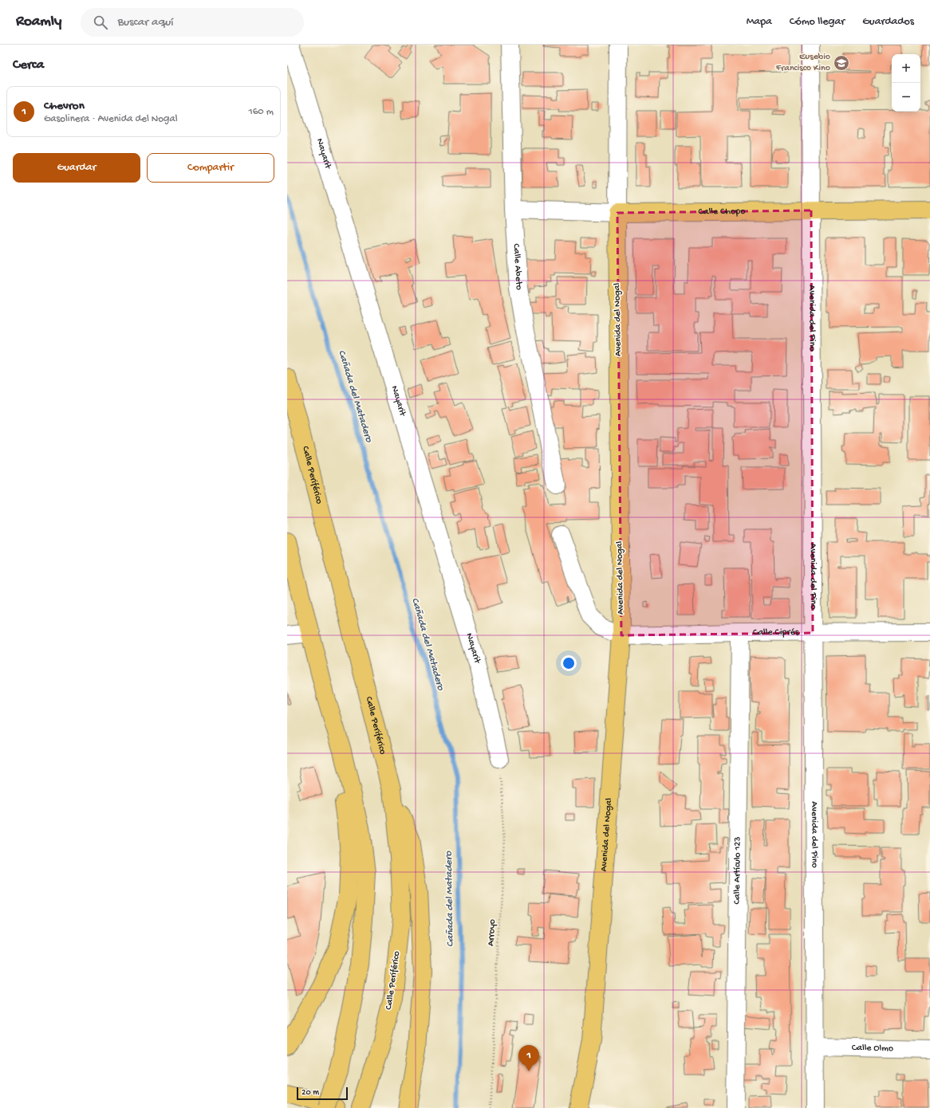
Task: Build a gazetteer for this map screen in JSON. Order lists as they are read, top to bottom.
{
  "streets": {
    "main road": ["Calle Chopo", "Avenida del Nogal", "Calle Periférico"],
    "street": [
      "Nayarit",
      "Calle Abeto",
      "Avenida del Pino",
      "Calle Ciprés",
      "Calle Artículo 123",
      "Calle Olmo"
    ],
    "path": ["Arroyo"]
  },
  "crossings": [
    ["Nayarit", "Arroyo"],
    ["Calle Chopo", "Calle Abeto"],
    ["Calle Chopo", "Avenida del Pino"],
    ["Calle Chopo", "Avenida del Nogal"],
    ["Avenida del Pino", "Calle Ciprés"],
    ["Avenida del Pino", "Calle Olmo"],
    ["Avenida del Nogal", "Calle Ciprés"],
    ["Calle Ciprés", "Calle Artículo 123"]
  ],
  "water": ["Cañada del Matadero"],
  "places": {
    "school or university": ["Eusebio Francisco Kino"]
  },
  "scale_bar": "20 m",
  "page": {
    "header": "Roamly",
    "search": "Buscar aquí",
    "nav": ["Mapa", "Cómo llegar", "Guardados"],
    "heading": "Cerca",
    "map_buttons": ["+", "−"],
    "list": [
      {
        "mark": "1",
        "name": "Chevron",
        "note": "Gasolinera · Avenida del Nogal",
        "value": "160 m"
      }
    ],
    "buttons": ["Guardar", "Compartir"],
    "pins": "1",
    "scale": "20 m"
  }
}
